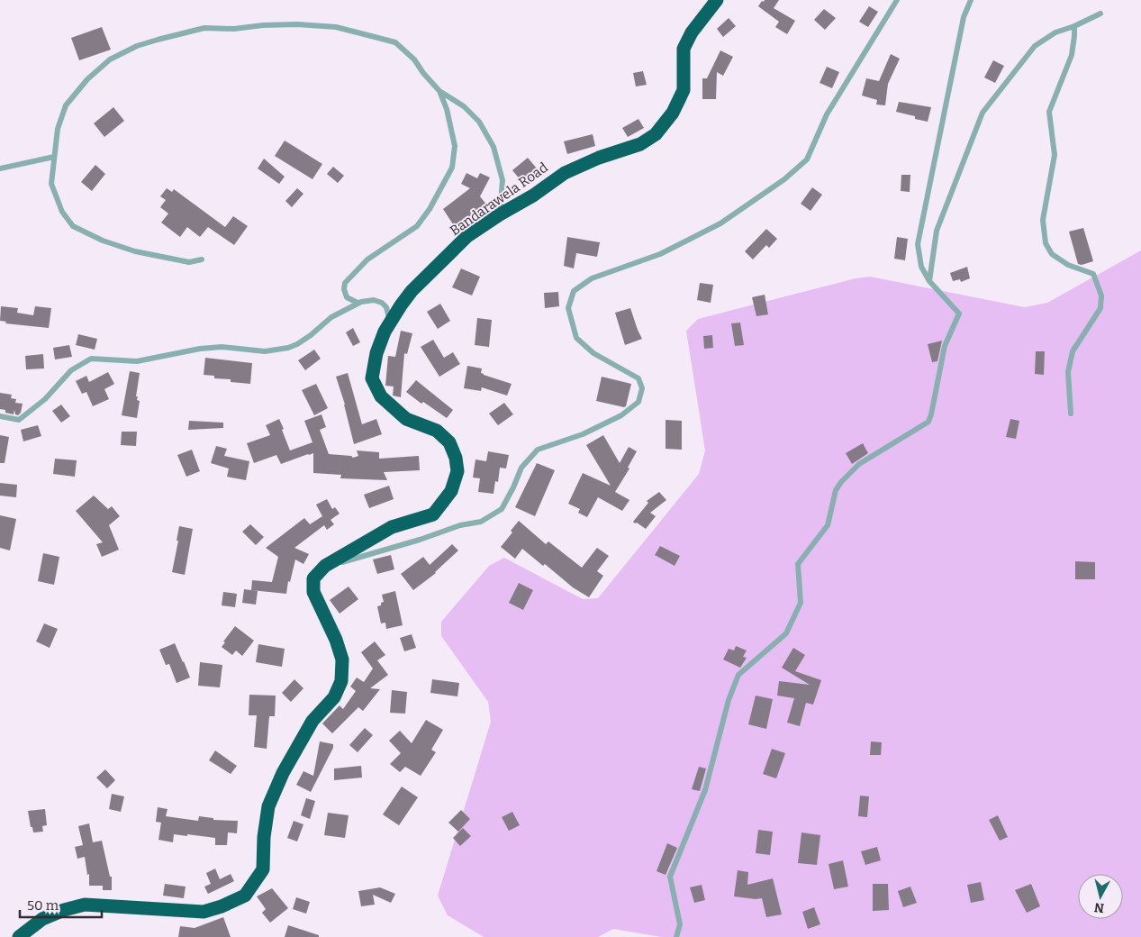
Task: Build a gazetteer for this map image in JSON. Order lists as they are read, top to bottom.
{
  "streets": {
    "highway": ["Bandarawela Road"]
  },
  "scale_bar": "50 m",
  "north": "bottom"
}
